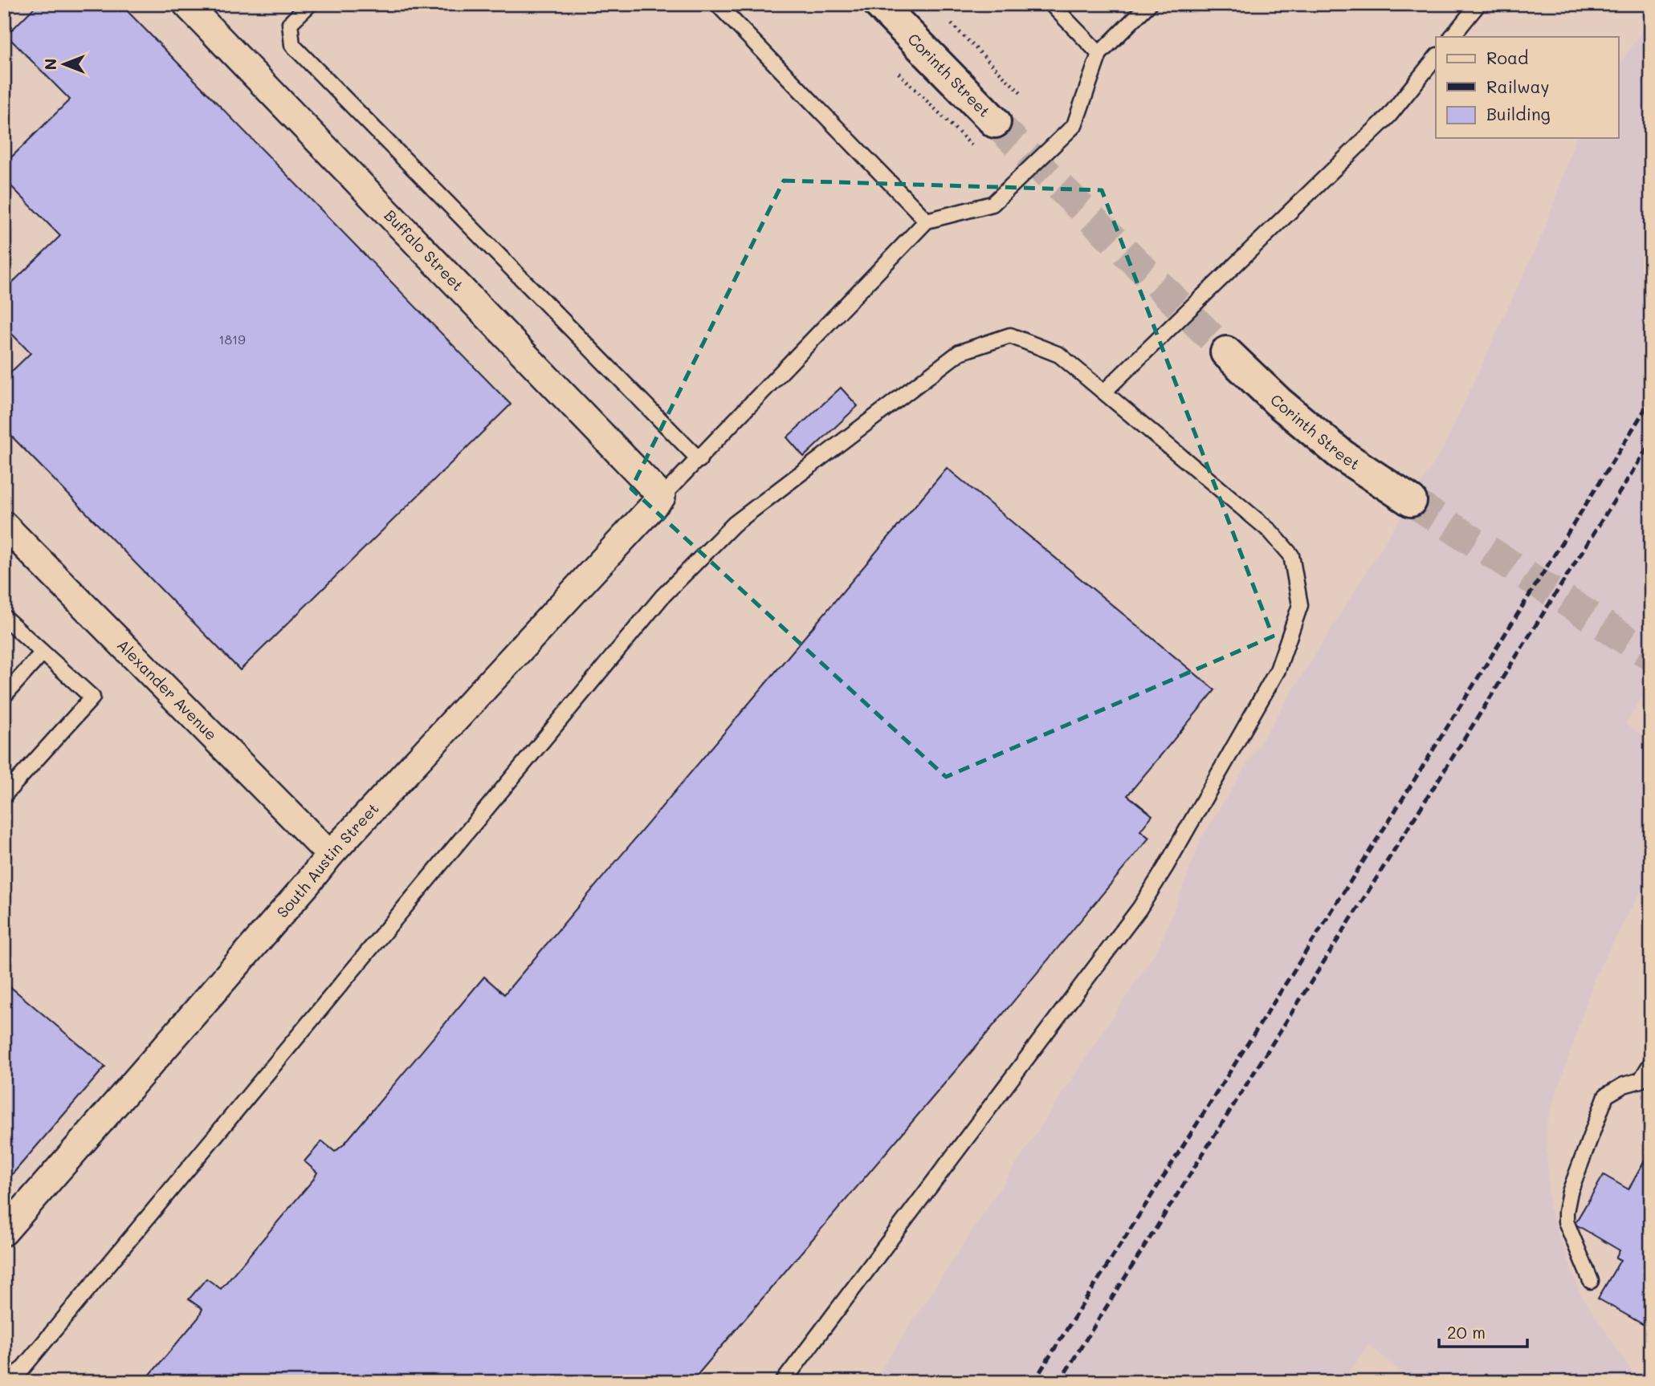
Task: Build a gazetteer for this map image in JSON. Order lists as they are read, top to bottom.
{
  "streets": {
    "main road": ["Corinth Street"],
    "street": ["Buffalo Street", "Alexander Avenue", "South Austin Street"]
  },
  "crossings": [
    ["Buffalo Street", "South Austin Street"],
    ["Alexander Avenue", "South Austin Street"]
  ],
  "house_numbers": ["1819"],
  "legend": ["Road", "Railway", "Building"],
  "scale_bar": "20 m",
  "north": "left"
}
